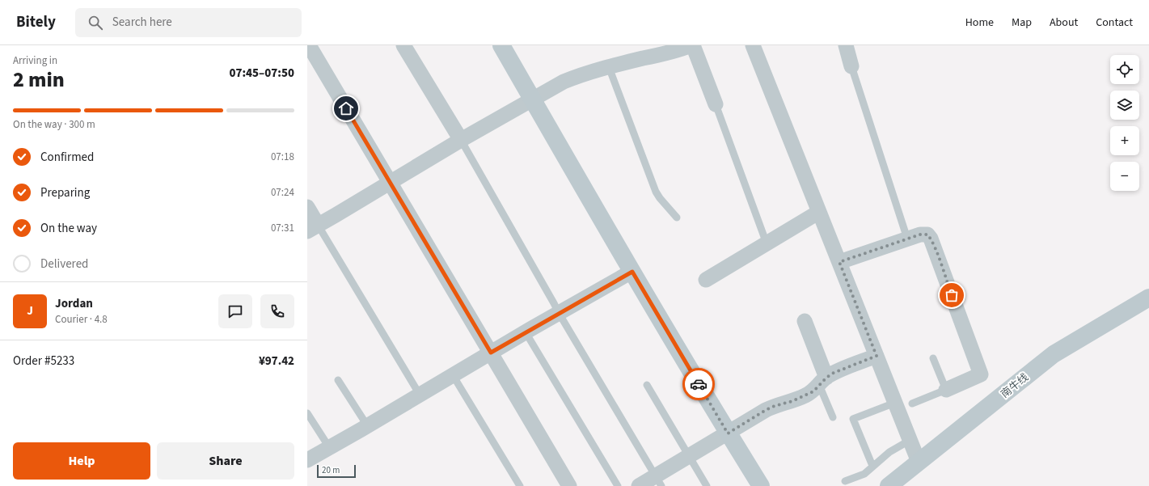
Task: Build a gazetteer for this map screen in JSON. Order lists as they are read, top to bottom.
{
  "streets": {
    "street": ["南牛线"]
  },
  "scale_bar": "20 m",
  "page": {
    "header": "Bitely",
    "search": "Search here",
    "nav": [
      "Home",
      "Map",
      "About",
      "Contact"
    ],
    "heading": ["2 min", "Arriving in", "07:45–07:50"],
    "panel": [
      "Jordan",
      "Courier · 4.8",
      "Order #5233",
      "¥97.42"
    ],
    "map_buttons": ["+", "−"],
    "bar": "On the way · 300 m",
    "list": [
      ["Confirmed", "07:18"],
      ["Preparing", "07:24"],
      ["On the way", "07:31"],
      "Delivered"
    ],
    "round": "J",
    "buttons": ["Help", "Share"],
    "scale": "20 m"
  }
}
